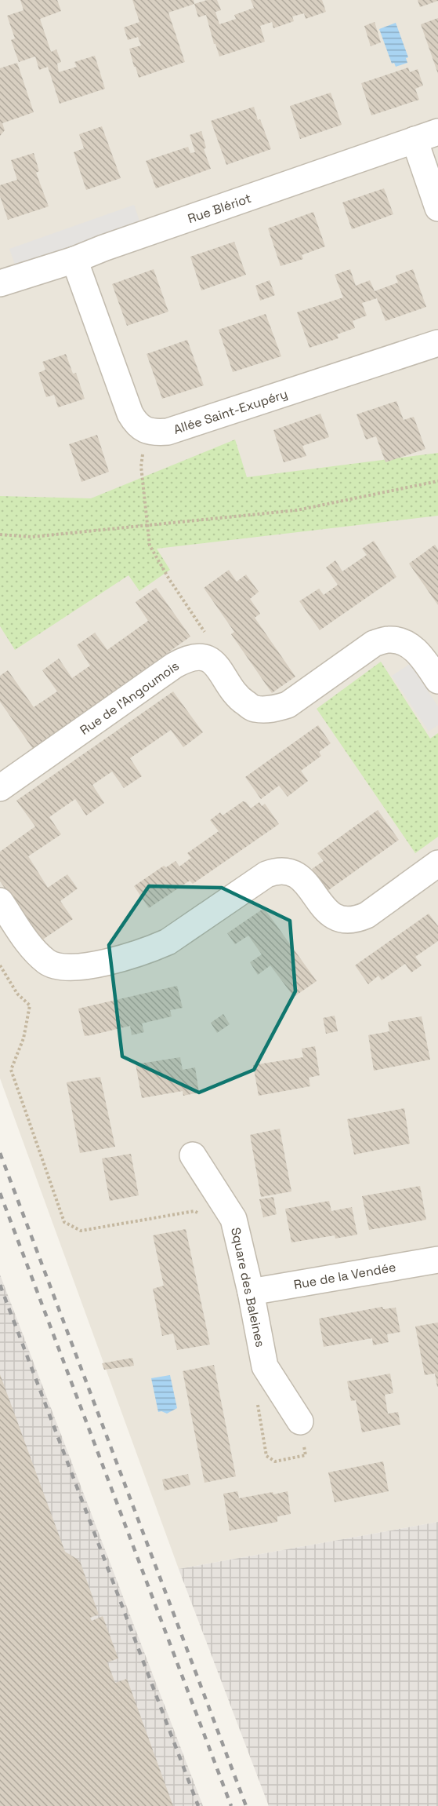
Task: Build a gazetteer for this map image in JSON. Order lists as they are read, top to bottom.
{
  "streets": {
    "street": [
      "Rue Blériot",
      "Allée Saint-Exupéry",
      "Rue de l'Angoumois",
      "Rue de la Vendée",
      "Square des Baleines"
    ]
  },
  "crossings": [
    ["Rue de la Vendée", "Square des Baleines"]
  ]
}
